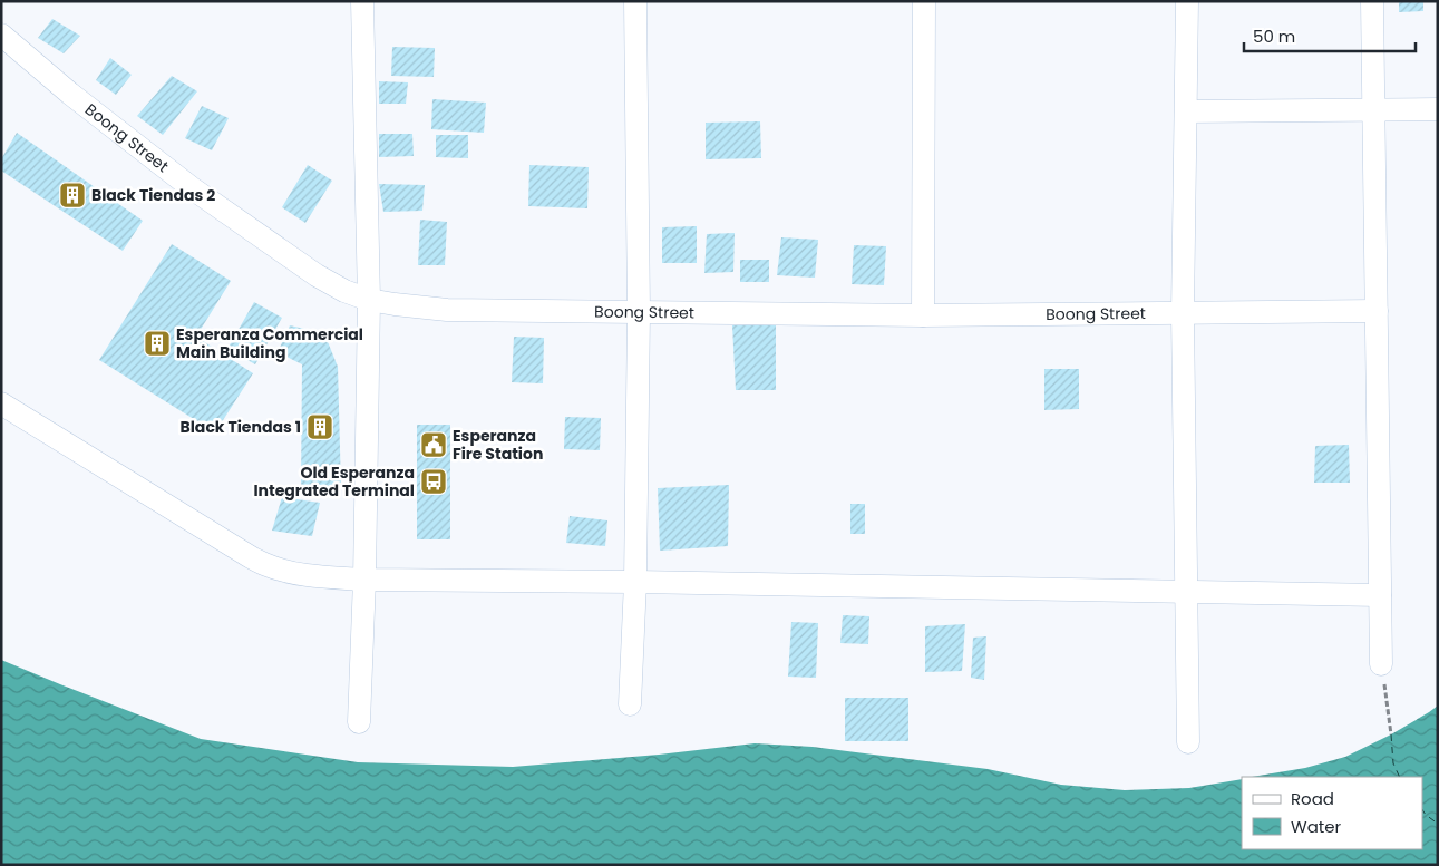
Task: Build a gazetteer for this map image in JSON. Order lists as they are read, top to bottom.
{
  "streets": {
    "street": ["Boong Street"]
  },
  "places": {
    "building": ["Black Tiendas 2", "Esperanza Commercial Main Building", "Black Tiendas 1"],
    "public building": ["Esperanza Fire Station"],
    "bus stop": ["Old Esperanza Integrated Terminal"]
  },
  "legend": ["Road", "Water"],
  "scale_bar": "50 m"
}
